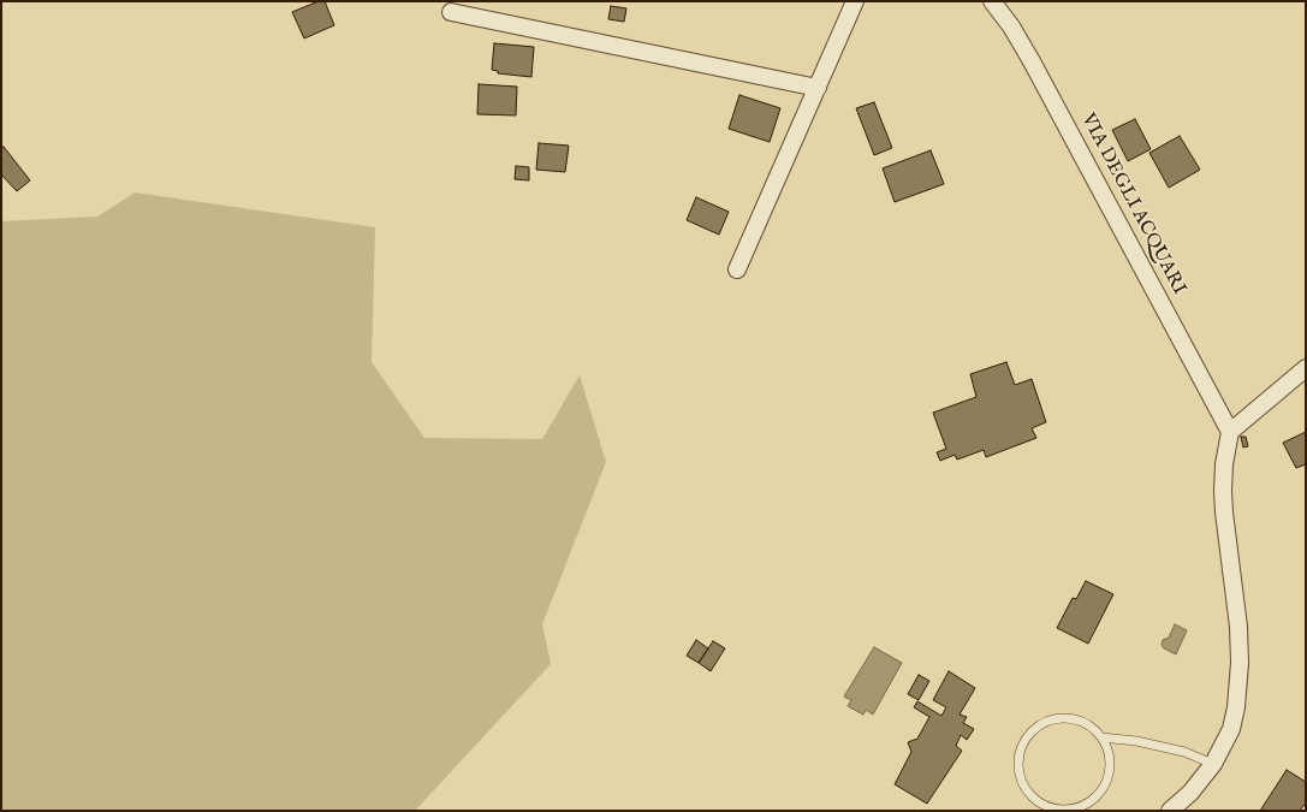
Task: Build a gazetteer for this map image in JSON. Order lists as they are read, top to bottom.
{
  "streets": {
    "street": ["VIA DEGLI ACQUARI"]
  }
}
